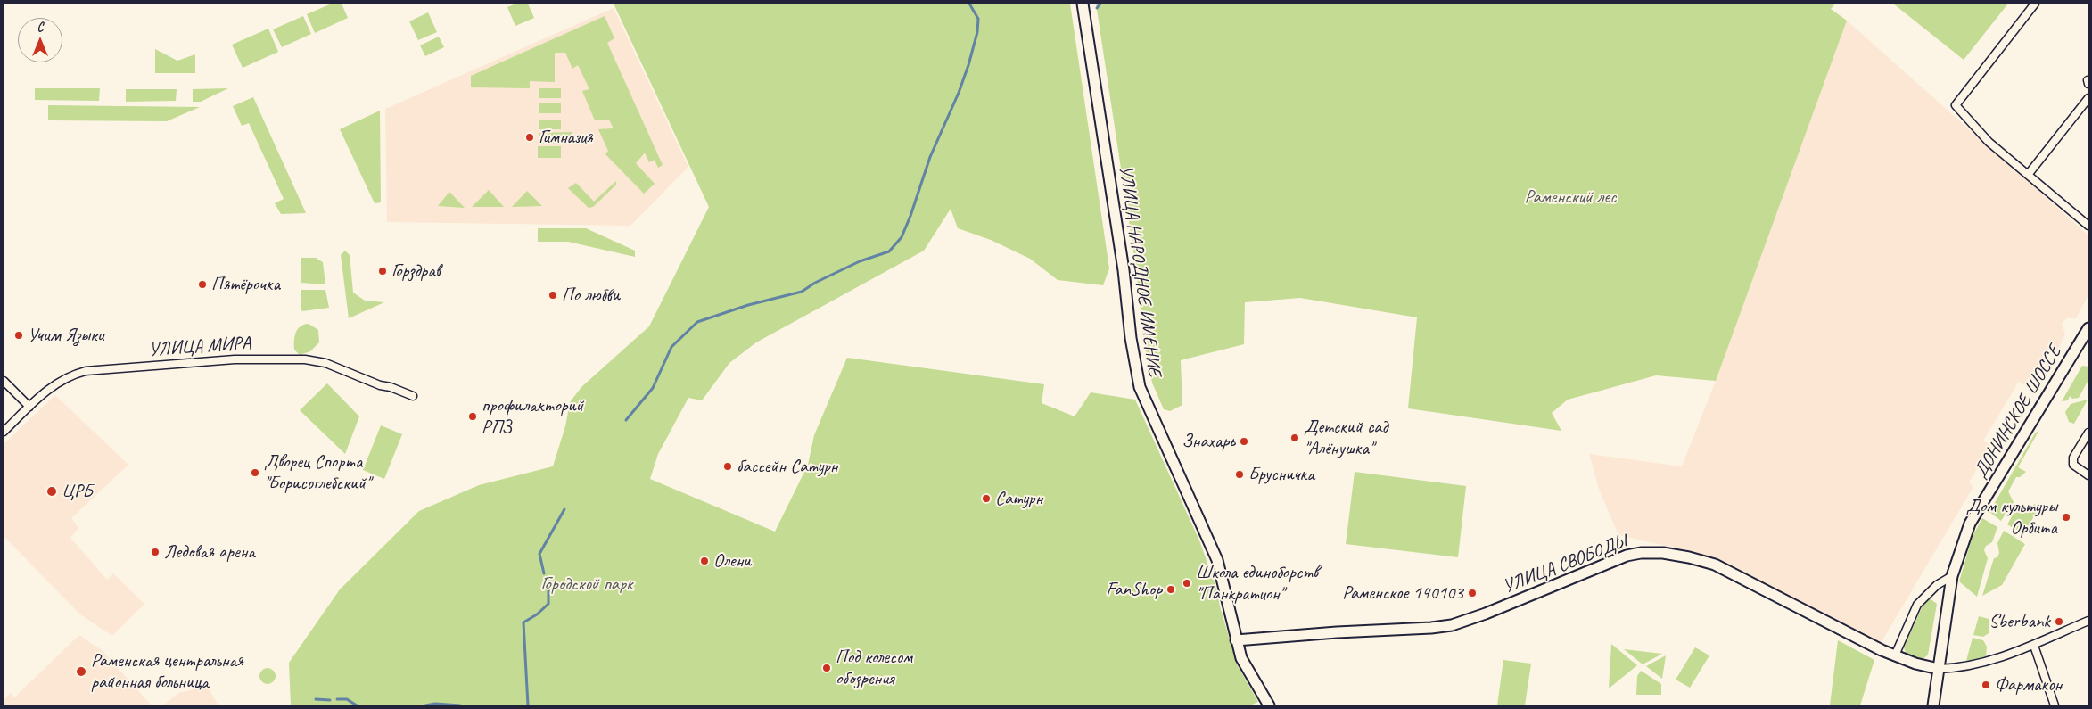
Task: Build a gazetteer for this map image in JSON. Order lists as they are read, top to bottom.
{
  "streets": {
    "street": [
      "УЛИЦА НАРОДНОЕ ИМЕНИЕ",
      "УЛИЦА МИРА",
      "ДОНИНСКОЕ ШОССЕ",
      "УЛИЦА СВОБОДЫ"
    ]
  },
  "crossings": [
    ["УЛИЦА НАРОДНОЕ ИМЕНИЕ", "УЛИЦА СВОБОДЫ"],
    ["ДОНИНСКОЕ ШОССЕ", "УЛИЦА СВОБОДЫ"]
  ],
  "parks": ["Раменский лес", "Городской парк"],
  "places": [
    "Гимназия",
    "Горздрав",
    "Пятёрочка",
    "По любви",
    "Учим Языки",
    "профилакторий РПЗ",
    "Детский сад \"Алёнушка\"",
    "Знахарь",
    "бассейн Сатурн",
    "Дворец Спорта \"Борисоглебский\"",
    "Брусничка",
    "ЦРБ",
    "Сатурн",
    "Дом культуры Орбита",
    "Ледовая арена",
    "Олени",
    "Школа единоборств \"Панкратион\"",
    "FanShop",
    "Раменское 140103",
    "Sberbank",
    "Под колесом обозрения",
    "Раменская центральная районная больница",
    "Фармакон"
  ],
  "north": "top"
}
